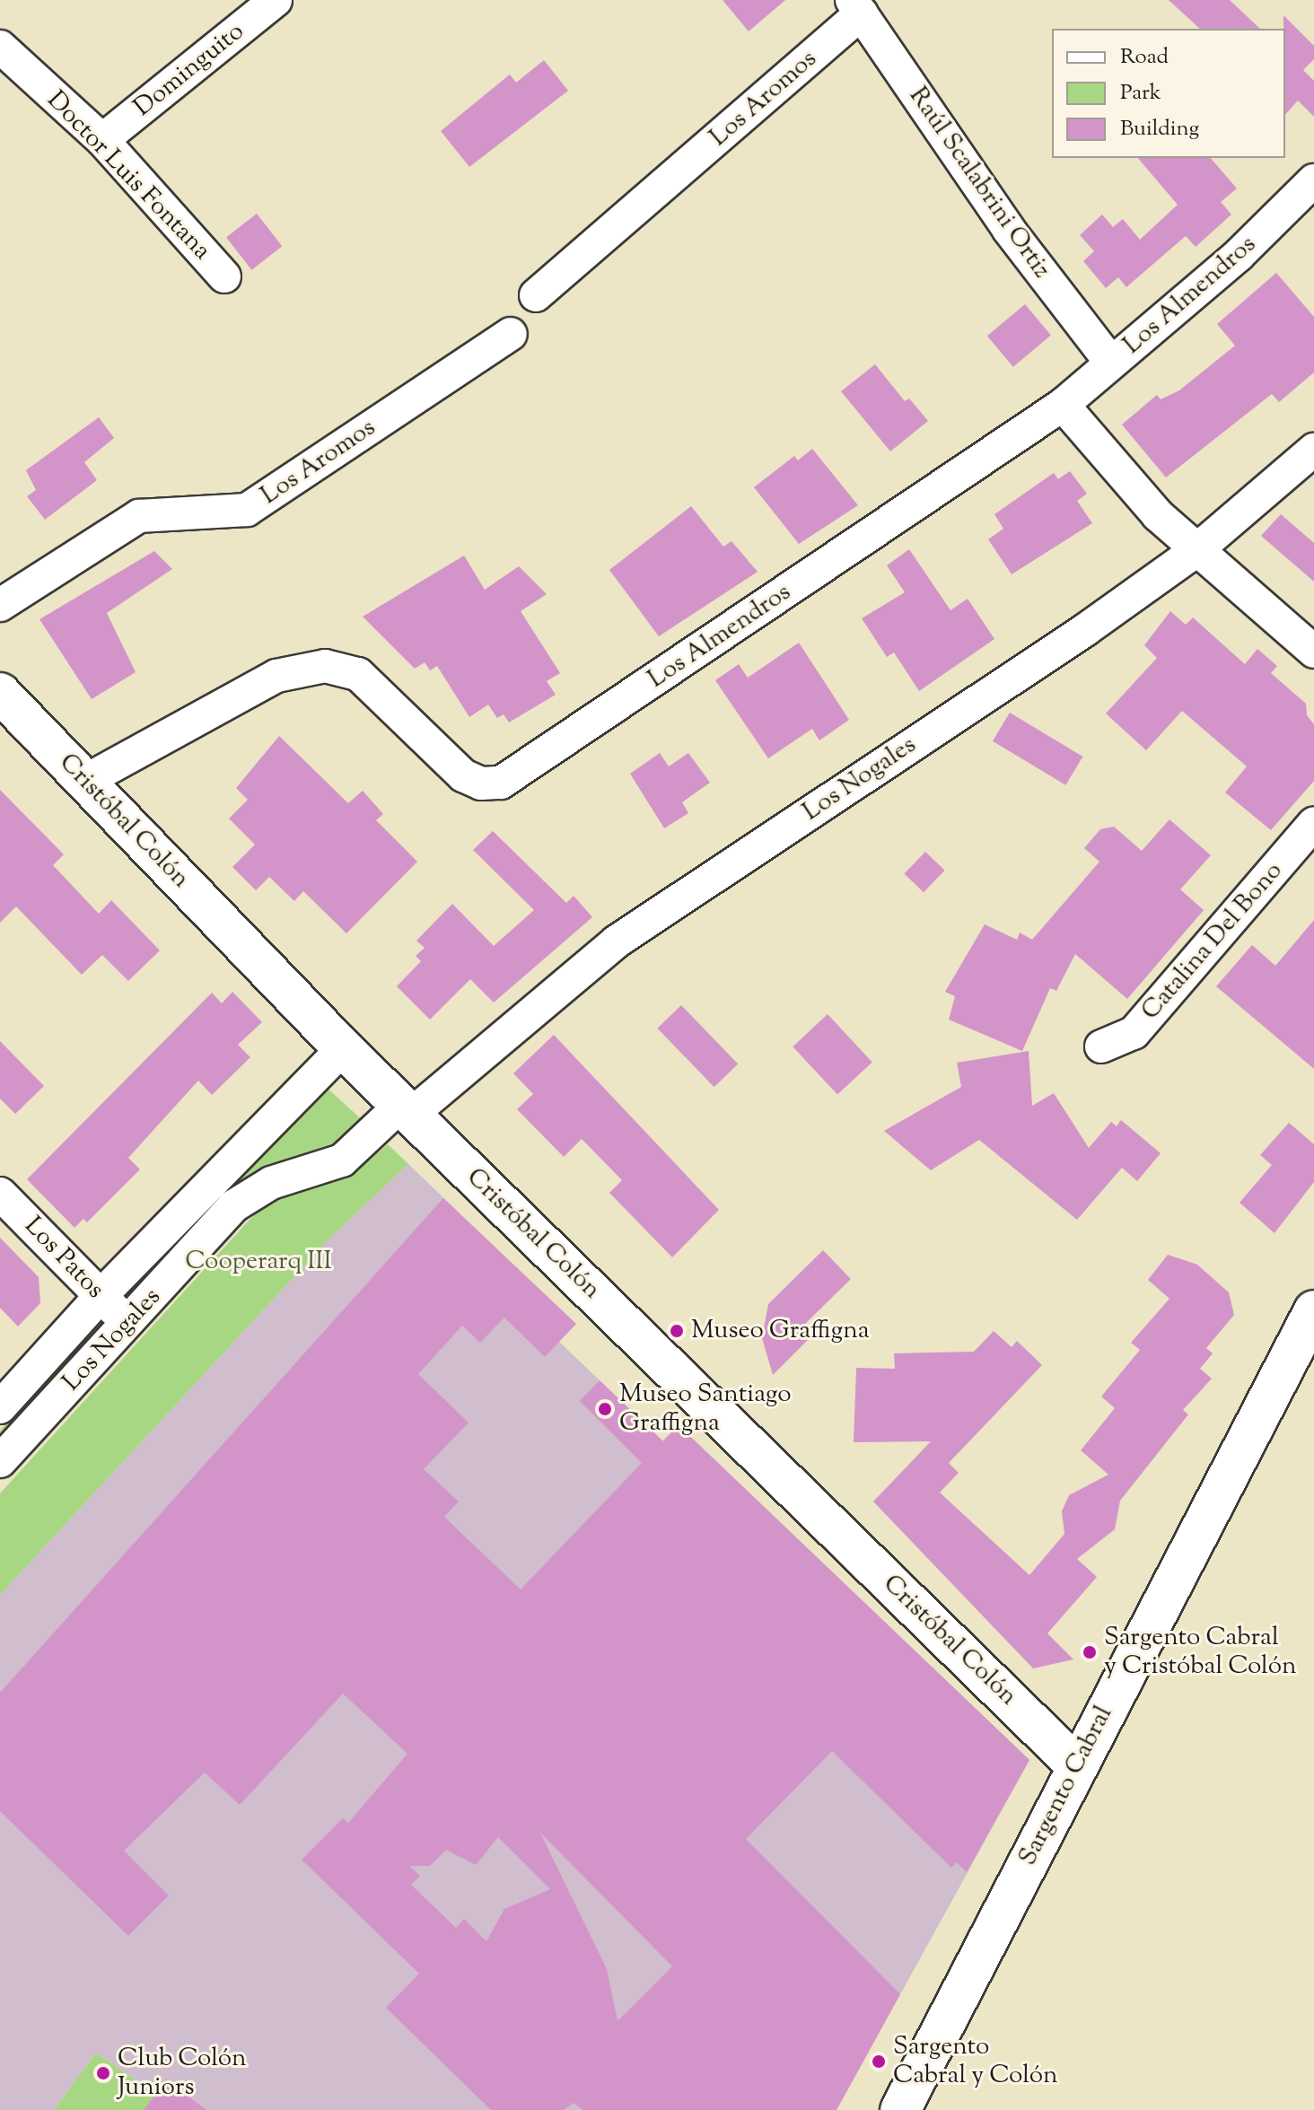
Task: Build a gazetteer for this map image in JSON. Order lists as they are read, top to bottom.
{
  "streets": {
    "street": [
      "Dominguito",
      "Los Aromos",
      "Doctor Luis Fontana",
      "Raúl Scalabrini Ortiz",
      "Los Almendros",
      "Los Nogales",
      "Cristóbal Colón",
      "Catalina Del Bono",
      "Los Patos",
      "Sargento Cabral"
    ]
  },
  "crossings": [
    ["Dominguito", "Doctor Luis Fontana"],
    ["Los Aromos", "Raúl Scalabrini Ortiz"],
    ["Raúl Scalabrini Ortiz", "Los Almendros"],
    ["Los Almendros", "Cristóbal Colón"],
    ["Los Nogales", "Cristóbal Colón"],
    ["Los Nogales", "Los Patos"],
    ["Cristóbal Colón", "Sargento Cabral"]
  ],
  "parks": ["Cooperarq III"],
  "places": [
    "Museo Graffigna",
    "Museo Santiago Graffigna",
    "Sargento Cabral y Cristóbal Colón",
    "Sargento Cabral y Colón",
    "Club Colón Juniors"
  ],
  "legend": ["Road", "Park", "Building"]
}
